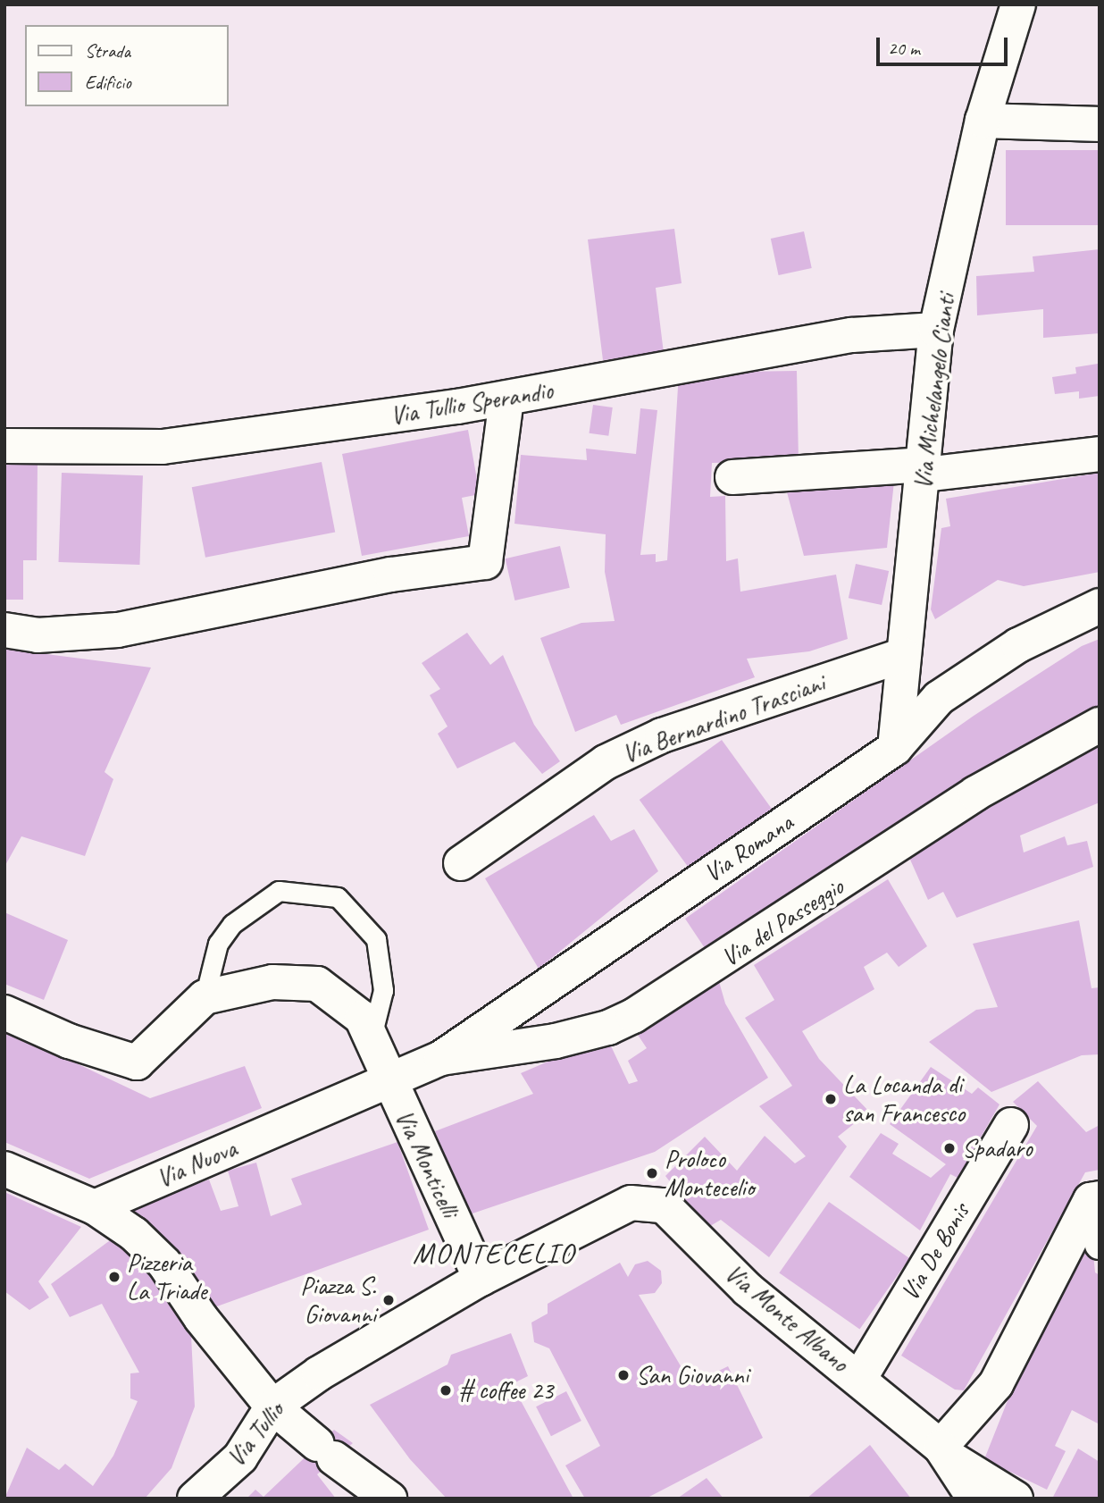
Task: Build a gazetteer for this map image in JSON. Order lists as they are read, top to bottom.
{
  "streets": {
    "street": [
      "Via Michelangelo Cianti",
      "Via Tullio Sperandio",
      "Via Bernardino Trasciani",
      "Via Romana",
      "Via del Passeggio",
      "Via Nuova",
      "Via Monticelli",
      "Via De Bonis",
      "Via Monte Albano",
      "Via Tullio"
    ]
  },
  "crossings": [
    ["Via Michelangelo Cianti", "Via Tullio Sperandio"],
    ["Via Michelangelo Cianti", "Via Bernardino Trasciani"],
    ["Via Michelangelo Cianti", "Via Romana"],
    ["Via Romana", "Via del Passeggio"],
    ["Via Romana", "Via Nuova"],
    ["Via Romana", "Via Monticelli"],
    ["Via Nuova", "Via Monticelli"],
    ["Via Monticelli", "Via Tullio"],
    ["Via De Bonis", "Via Monte Albano"],
    ["Via Monte Albano", "Via Tullio"]
  ],
  "districts": ["MONTECELIO"],
  "places": [
    "La Locanda di san Francesco",
    "Spadaro",
    "Proloco Montecelio",
    "Pizzeria La Triade",
    "Piazza S. Giovanni",
    "San Giovanni",
    "# coffee 23"
  ],
  "legend": ["Strada", "Edificio"],
  "scale_bar": "20 m"
}
